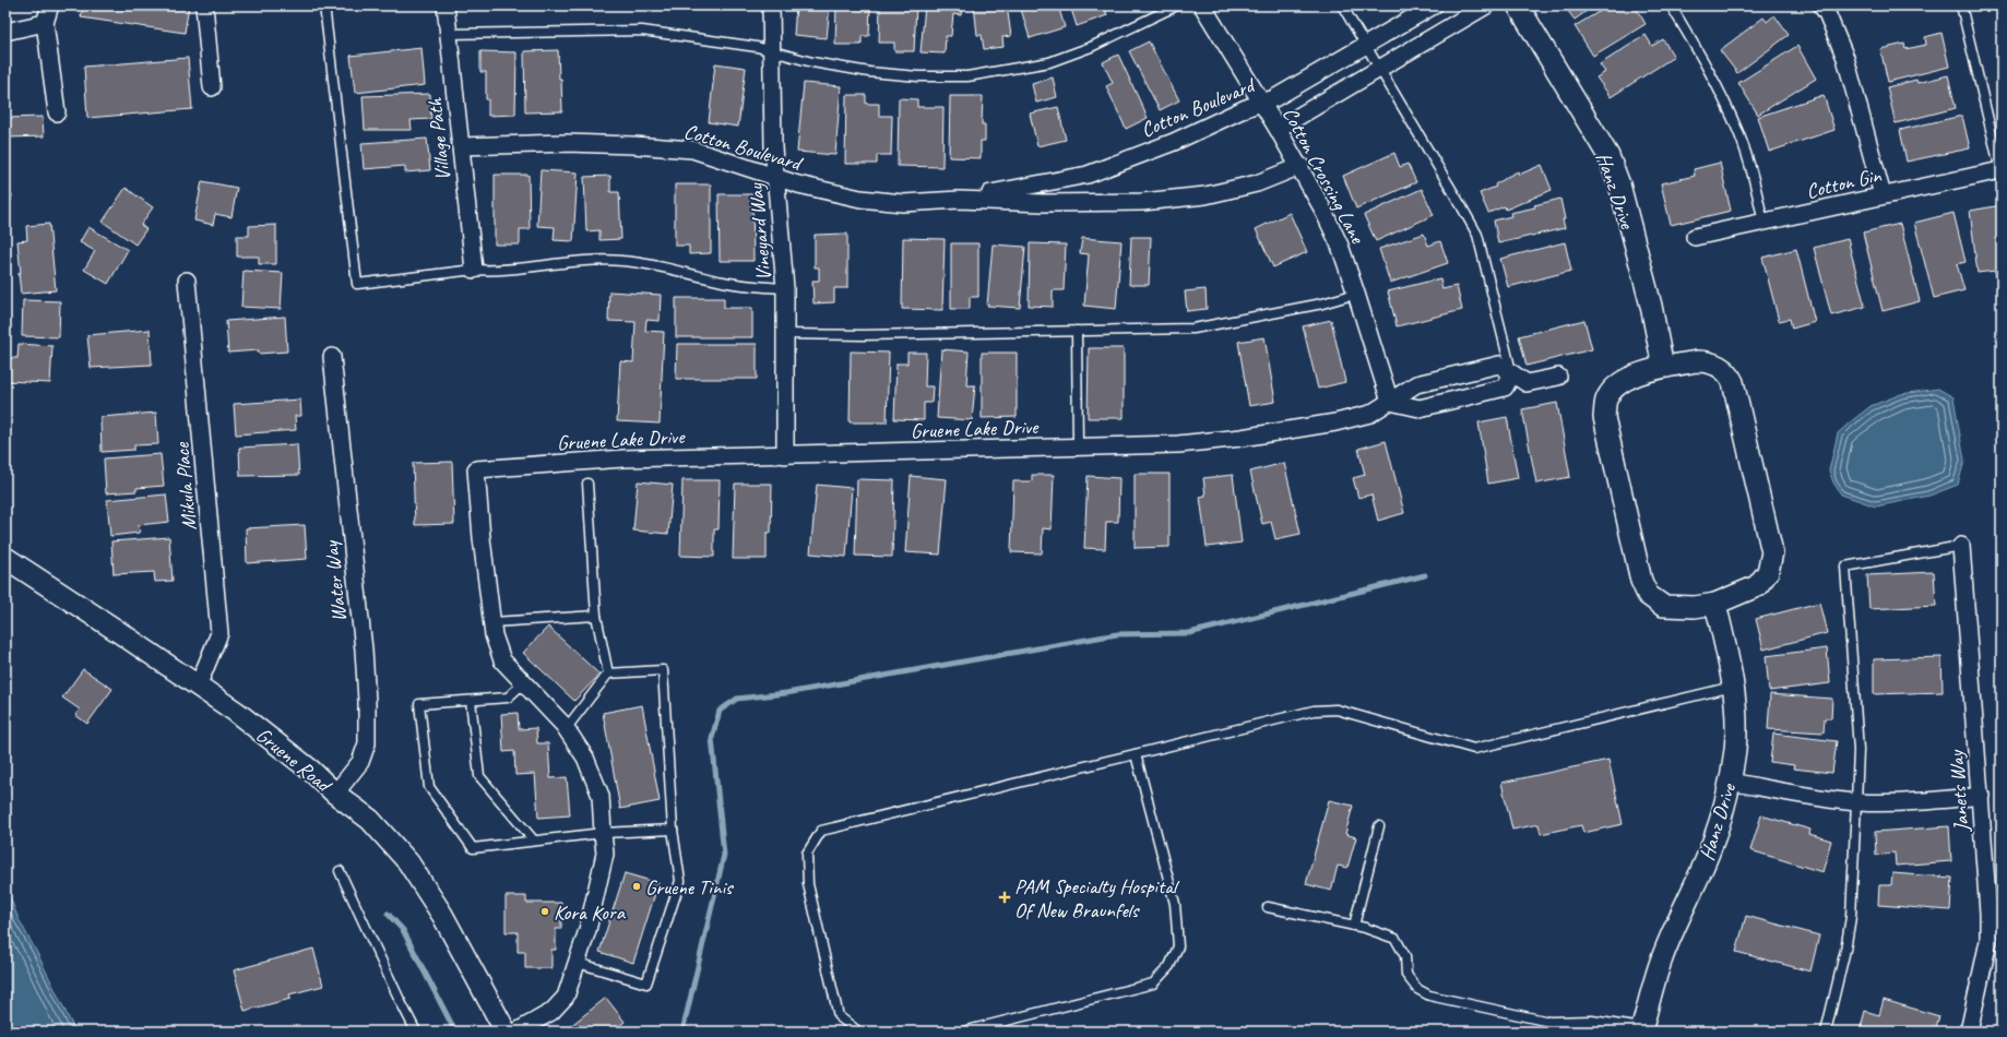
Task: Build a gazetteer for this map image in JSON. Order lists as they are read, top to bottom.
{
  "streets": {
    "street": [
      "Cotton Boulevard",
      "Village Path",
      "Cotton Crossing Lane",
      "Cotton Gin",
      "Hanz Drive",
      "Vineyard Way",
      "Gruene Lake Drive",
      "Mikula Place",
      "Water Way",
      "Gruene Road",
      "Janets Way"
    ]
  },
  "crossings": [
    ["Cotton Boulevard", "Village Path"],
    ["Cotton Boulevard", "Cotton Crossing Lane"],
    ["Cotton Boulevard", "Vineyard Way"],
    ["Cotton Crossing Lane", "Gruene Lake Drive"],
    ["Vineyard Way", "Gruene Lake Drive"],
    ["Mikula Place", "Gruene Road"],
    ["Water Way", "Gruene Road"]
  ],
  "places": {
    "other": ["Gruene Tinis", "Kora Kora"],
    "health": ["PAM Specialty Hospital Of New Braunfels"]
  }
}
